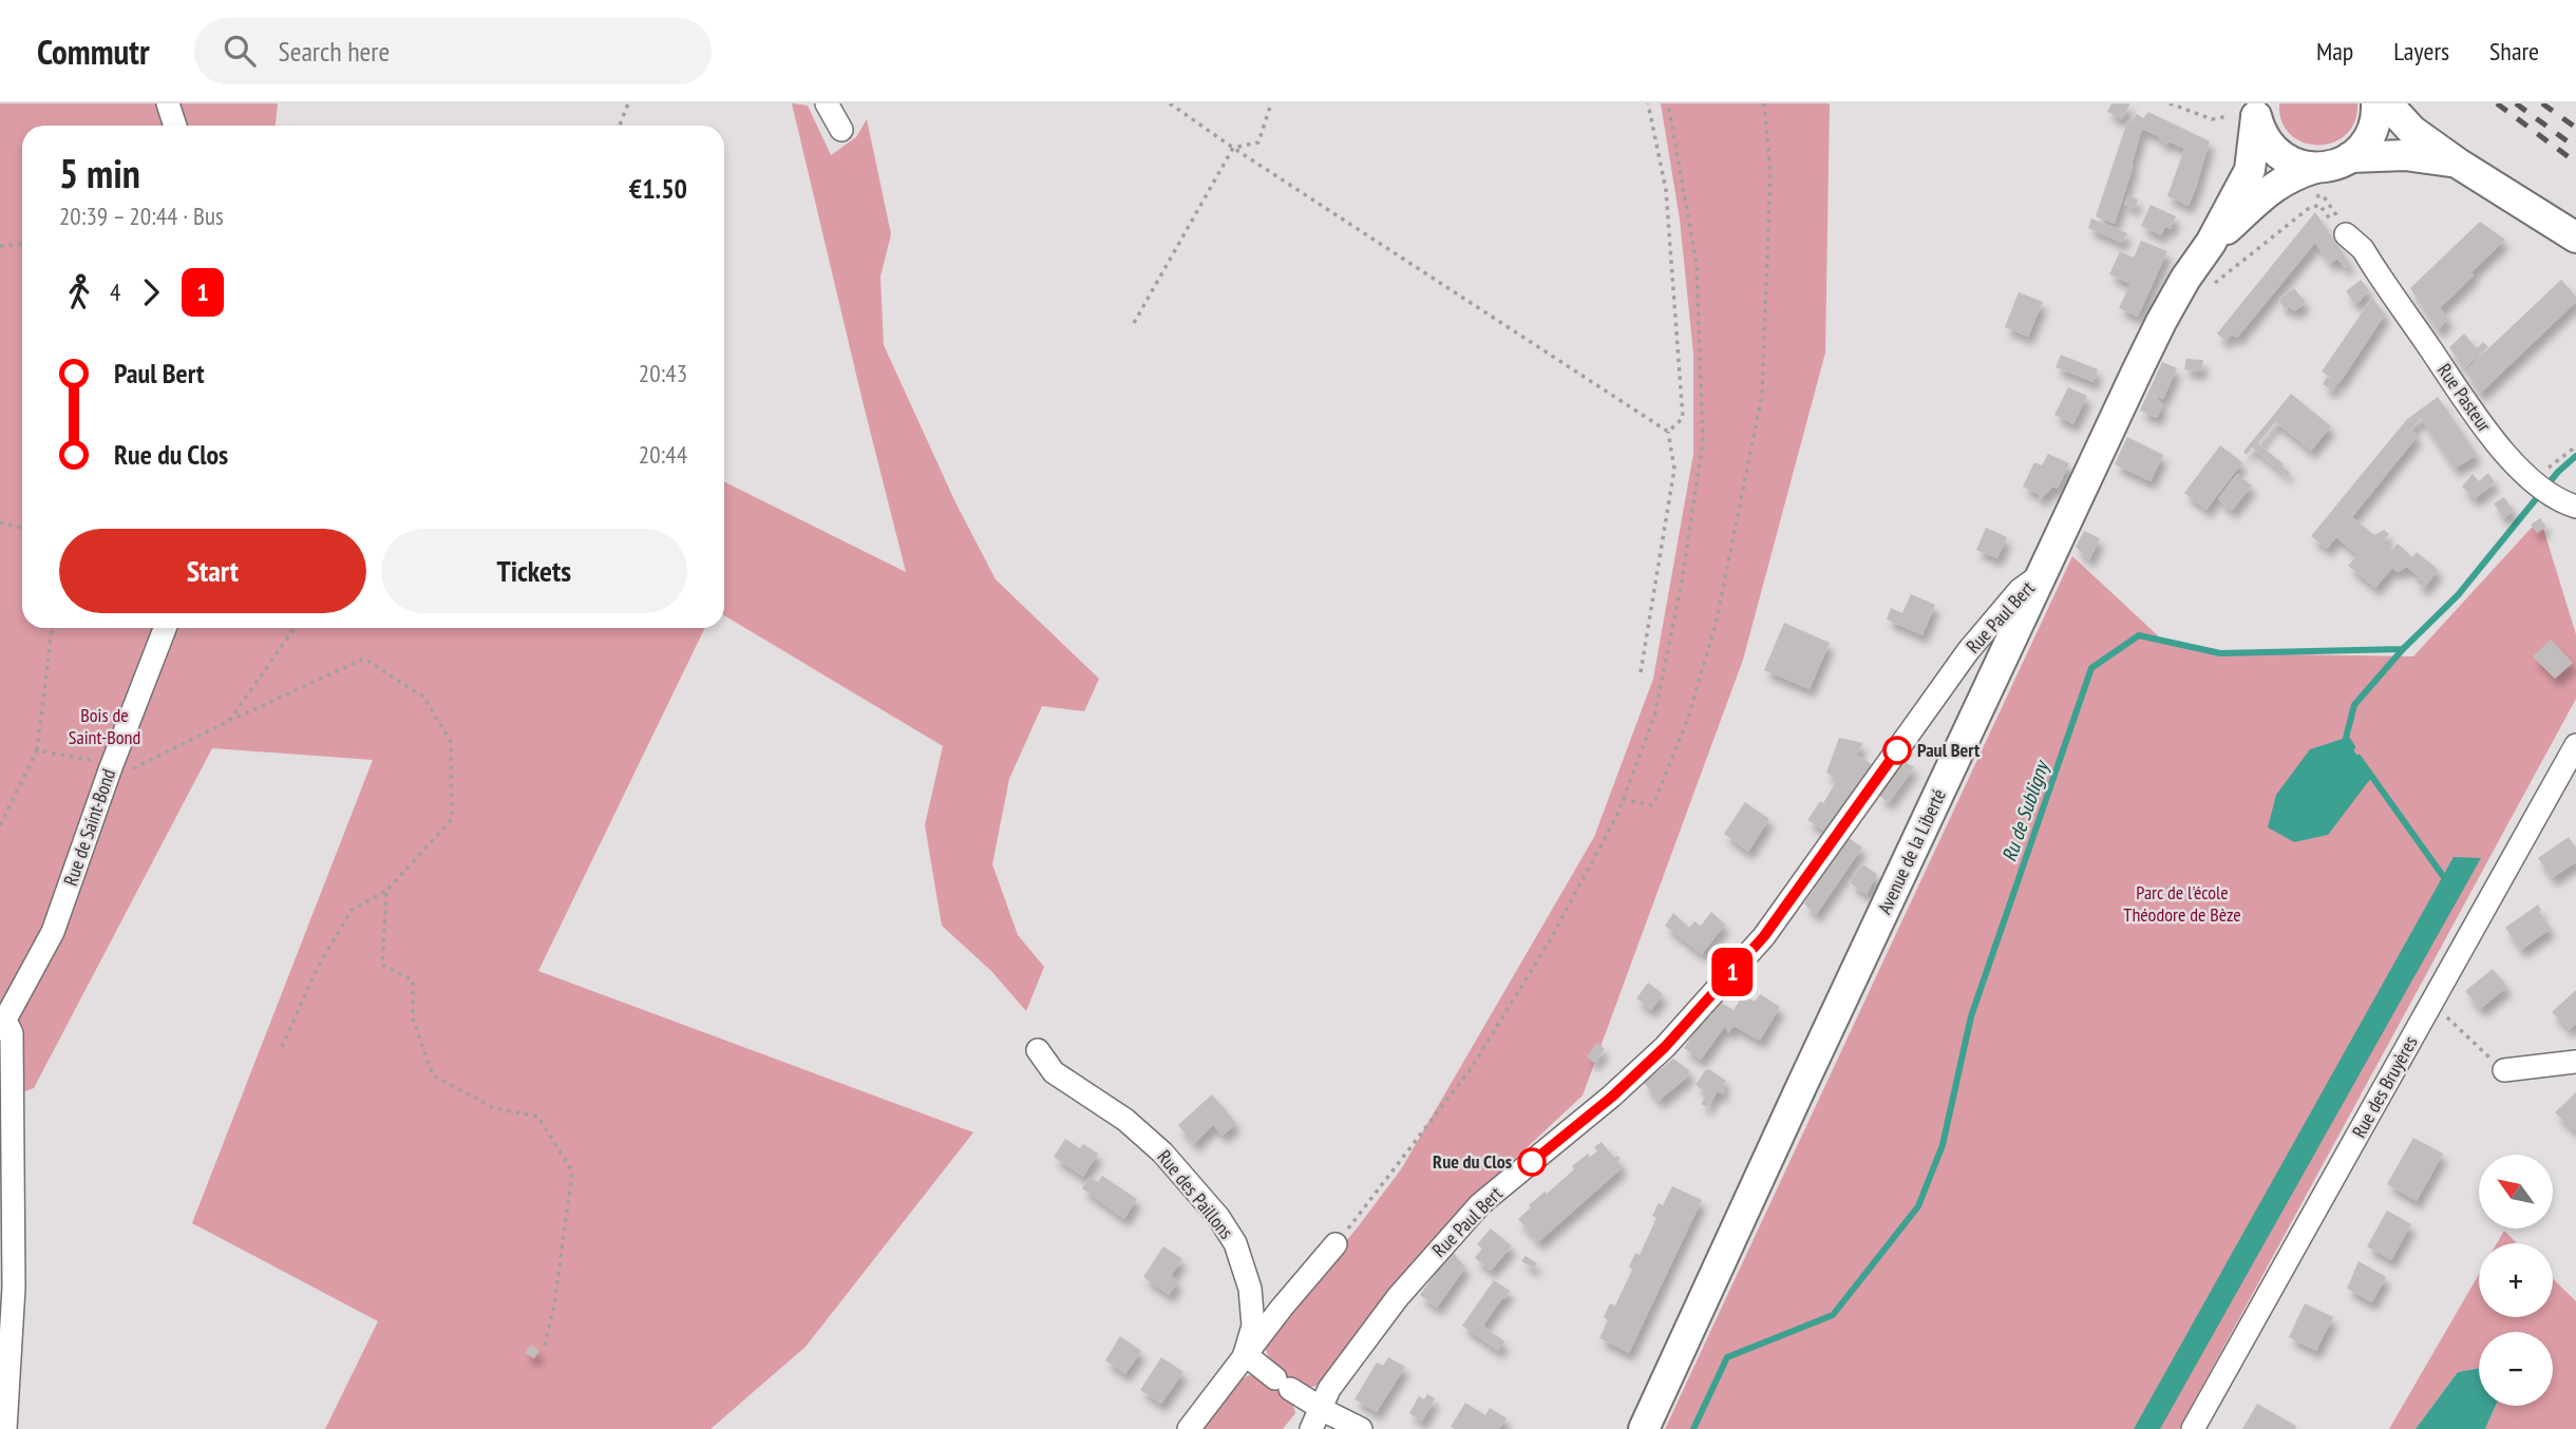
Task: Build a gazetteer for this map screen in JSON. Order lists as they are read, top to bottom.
{
  "streets": {
    "main road": ["Avenue de la Liberté"],
    "street": [
      "Rue Pasteur",
      "Rue Paul Bert",
      "Rue de Saint-Bond",
      "Rue des Bruyères",
      "Rue des Paillons"
    ]
  },
  "crossings": [
    ["Rue Paul Bert", "Avenue de la Liberté"]
  ],
  "water": ["Ru de Subligny"],
  "parks": ["Bois de Saint-Bond", "Parc de l'école Théodore de Bèze"],
  "places": ["Paul Bert", "Rue du Clos"],
  "lines": ["bus line 1"],
  "north": "top left",
  "page": {
    "header": "Commutr",
    "search": "Search here",
    "nav": ["Map", "Layers", "Share"],
    "on_map": "1",
    "heading": ["5 min", "20:39 – 20:44 · Bus", "€1.50"],
    "legs": ["4", "1"],
    "list": [
      {
        "name": "Paul Bert",
        "value": "20:43"
      },
      {
        "name": "Rue du Clos",
        "value": "20:44"
      }
    ],
    "buttons": ["Start", "Tickets"],
    "map_buttons": ["+", "−"]
  }
}
